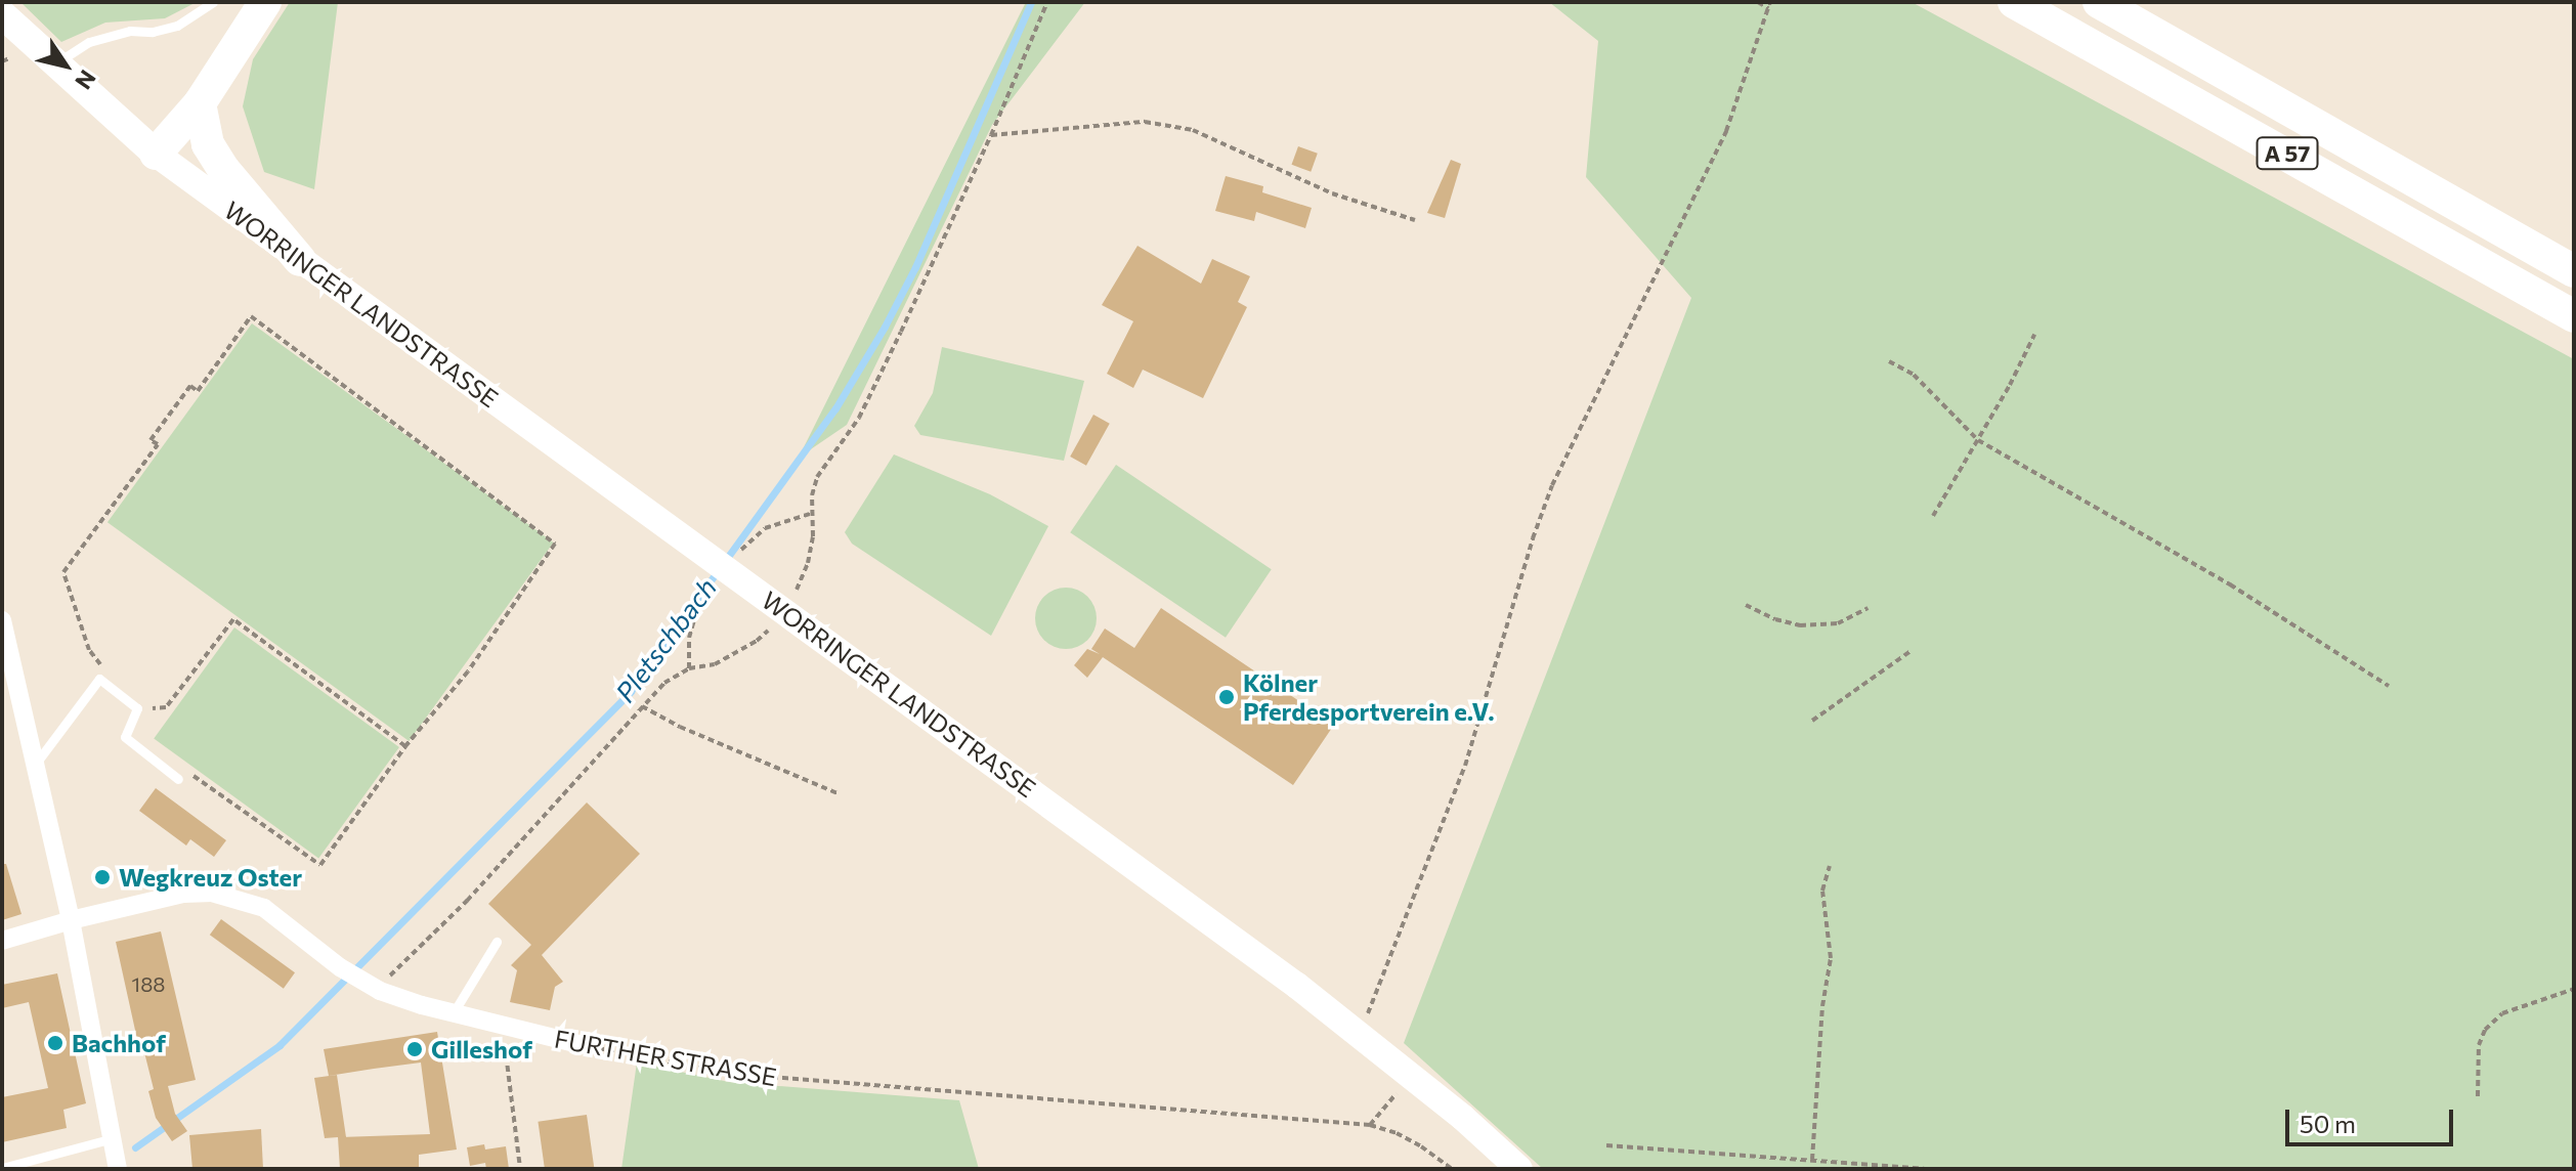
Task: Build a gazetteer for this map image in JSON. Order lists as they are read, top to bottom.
{
  "streets": {
    "highway": ["A 57"],
    "main road": ["WORRINGER LANDSTRASSE"],
    "street": ["FURTHER STRASSE"]
  },
  "water": ["Pletschbach"],
  "places": [
    "Kölner Pferdesportverein e.V.",
    "Wegkreuz Oster",
    "Bachhof",
    "Gilleshof"
  ],
  "house_numbers": ["188"],
  "scale_bar": "50 m",
  "north": "bottom right"
}
